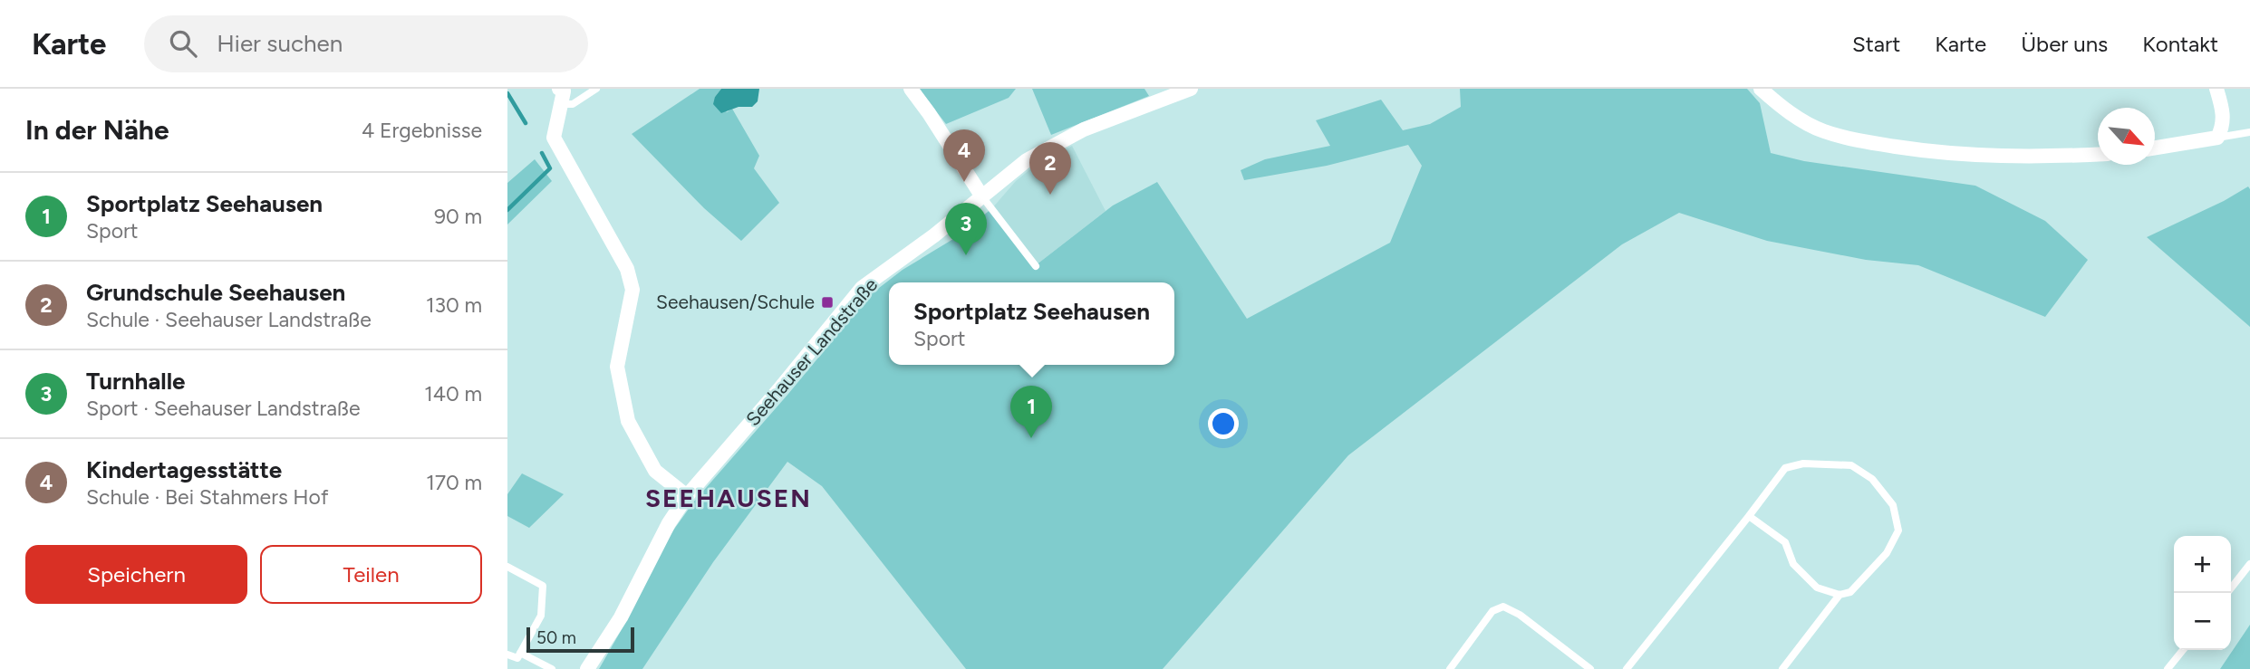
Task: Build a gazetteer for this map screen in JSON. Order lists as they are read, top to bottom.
{
  "streets": {
    "street": ["Seehauser Landstraße"]
  },
  "districts": ["SEEHAUSEN"],
  "places": {
    "transit": ["Seehausen/Schule"]
  },
  "scale_bar": "50 m",
  "north": "bottom right",
  "page": {
    "header": "Karte",
    "search": "Hier suchen",
    "nav": [
      "Start",
      "Karte",
      "Über uns",
      "Kontakt"
    ],
    "heading": ["In der Nähe", "4 Ergebnisse"],
    "pins": [
      "4",
      "2",
      "3",
      "1"
    ],
    "list": [
      {
        "mark": "1",
        "name": "Sportplatz Seehausen",
        "note": "Sport",
        "value": "90 m"
      },
      {
        "mark": "2",
        "name": "Grundschule Seehausen",
        "note": "Schule · Seehauser Landstraße",
        "value": "130 m"
      },
      {
        "mark": "3",
        "name": "Turnhalle",
        "note": "Sport · Seehauser Landstraße",
        "value": "140 m"
      },
      {
        "mark": "4",
        "name": "Kindertagesstätte",
        "note": "Schule · Bei Stahmers Hof",
        "value": "170 m"
      }
    ],
    "popup": ["Sportplatz Seehausen", "Sport"],
    "buttons": ["Speichern", "Teilen"],
    "map_buttons": ["+", "−"],
    "scale": "50 m"
  }
}
